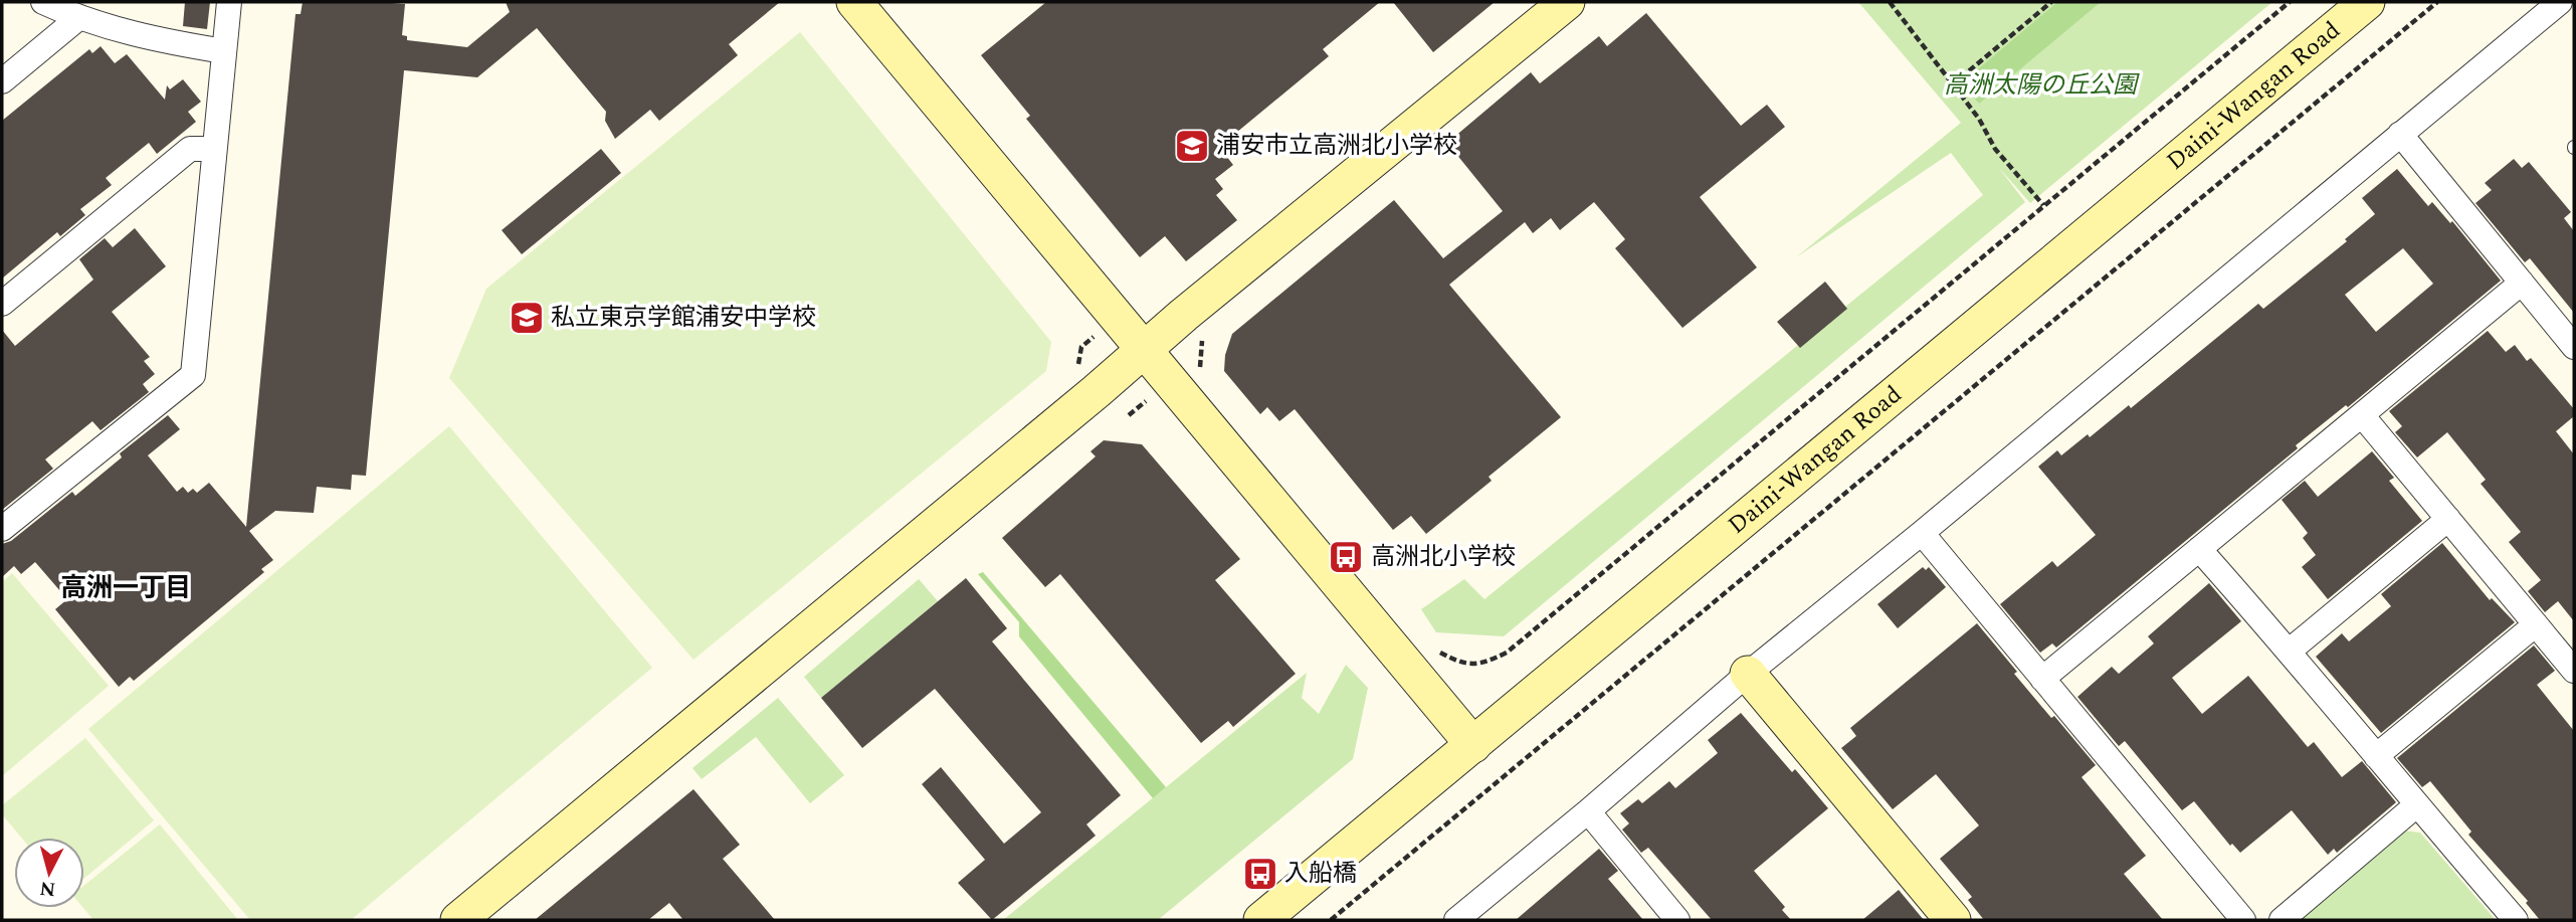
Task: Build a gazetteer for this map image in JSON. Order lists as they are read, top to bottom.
{
  "streets": {
    "street": ["Daini-Wangan Road"]
  },
  "districts": ["高洲一丁目"],
  "parks": ["高洲太陽の丘公園"],
  "places": {
    "school or university": ["浦安市立高洲北小学校", "私立東京学館浦安中学校"],
    "bus stop": ["高洲北小学校", "入船橋"]
  },
  "north": "bottom"
}
